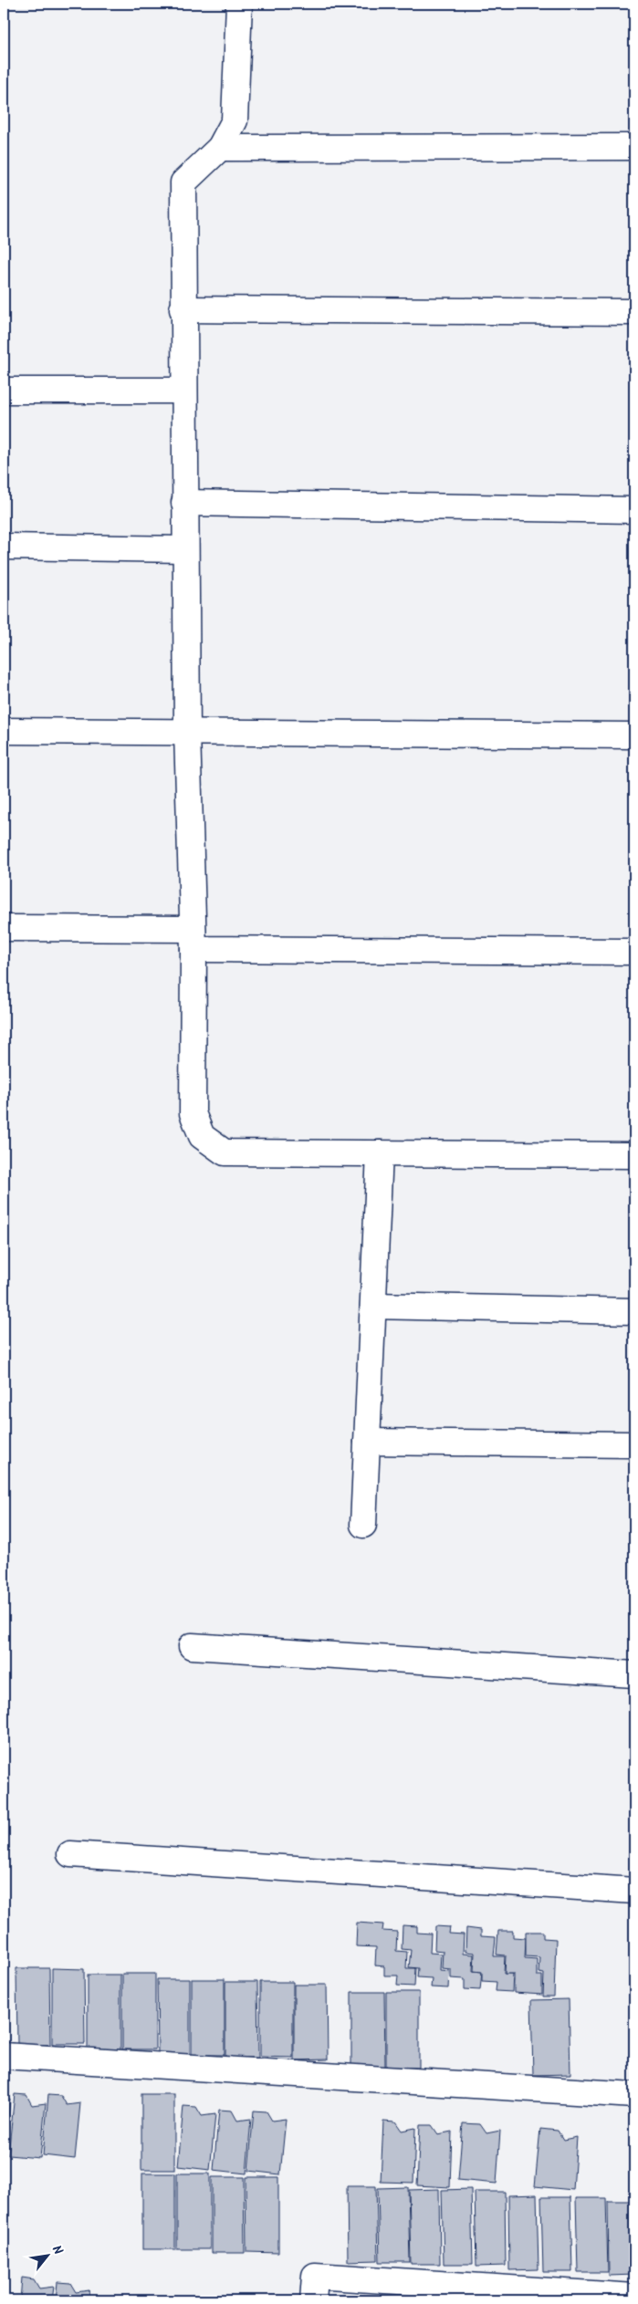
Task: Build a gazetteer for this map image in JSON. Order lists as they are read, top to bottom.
{
  "north": "top right"
}
